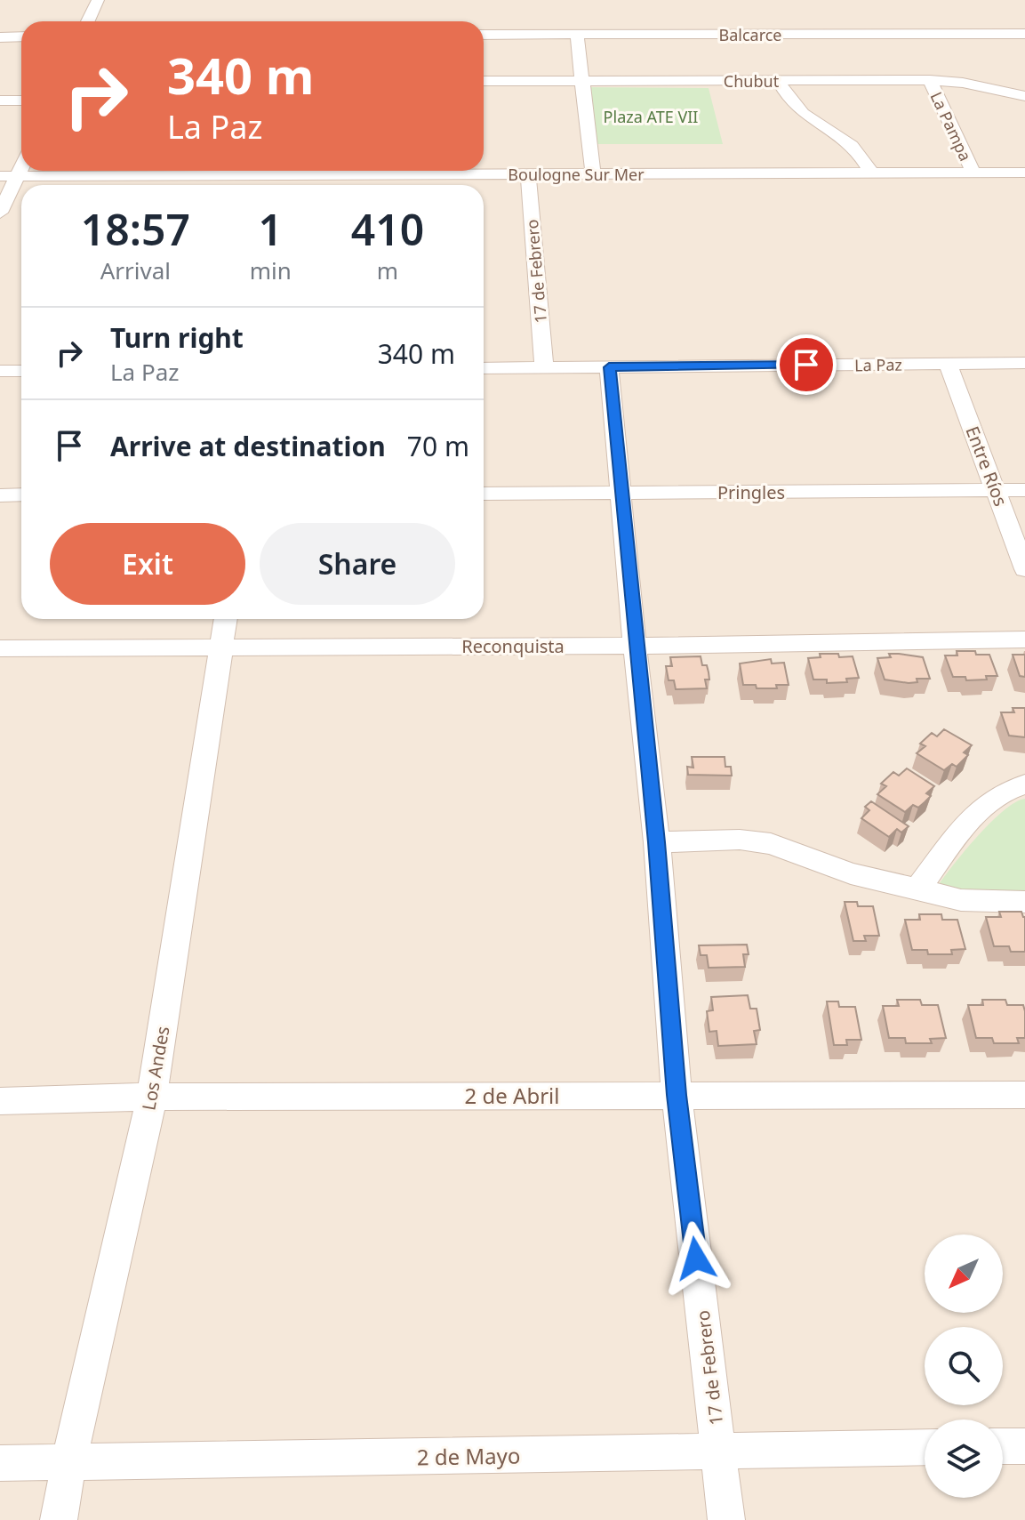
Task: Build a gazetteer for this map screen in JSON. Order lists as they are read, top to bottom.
{
  "streets": {
    "street": [
      "Balcarce",
      "Chubut",
      "La Pampa",
      "Boulogne Sur Mer",
      "17 de Febrero",
      "La Paz",
      "Entre Ríos",
      "Pringles",
      "Reconquista",
      "Los Andes",
      "2 de Abril",
      "2 de Mayo"
    ]
  },
  "crossings": [
    ["Chubut", "La Pampa"],
    ["La Pampa", "Boulogne Sur Mer"],
    ["Boulogne Sur Mer", "17 de Febrero"],
    ["17 de Febrero", "La Paz"],
    ["17 de Febrero", "Pringles"],
    ["17 de Febrero", "Reconquista"],
    ["17 de Febrero", "2 de Abril"],
    ["17 de Febrero", "2 de Mayo"],
    ["La Paz", "Entre Ríos"],
    ["Entre Ríos", "Pringles"],
    ["Reconquista", "Los Andes"],
    ["Los Andes", "2 de Abril"],
    ["Los Andes", "2 de Mayo"]
  ],
  "parks": ["Plaza ATE VII"],
  "north": "bottom left",
  "page": {
    "turn": ["340 m", "La Paz"],
    "eta": [
      "18:57",
      "Arrival",
      "1",
      "min",
      "410",
      "m"
    ],
    "list": [
      {
        "name": "Turn right",
        "note": "La Paz",
        "value": "340 m"
      },
      {
        "name": "Arrive at destination",
        "value": "70 m"
      }
    ],
    "buttons": ["Exit", "Share"]
  }
}
